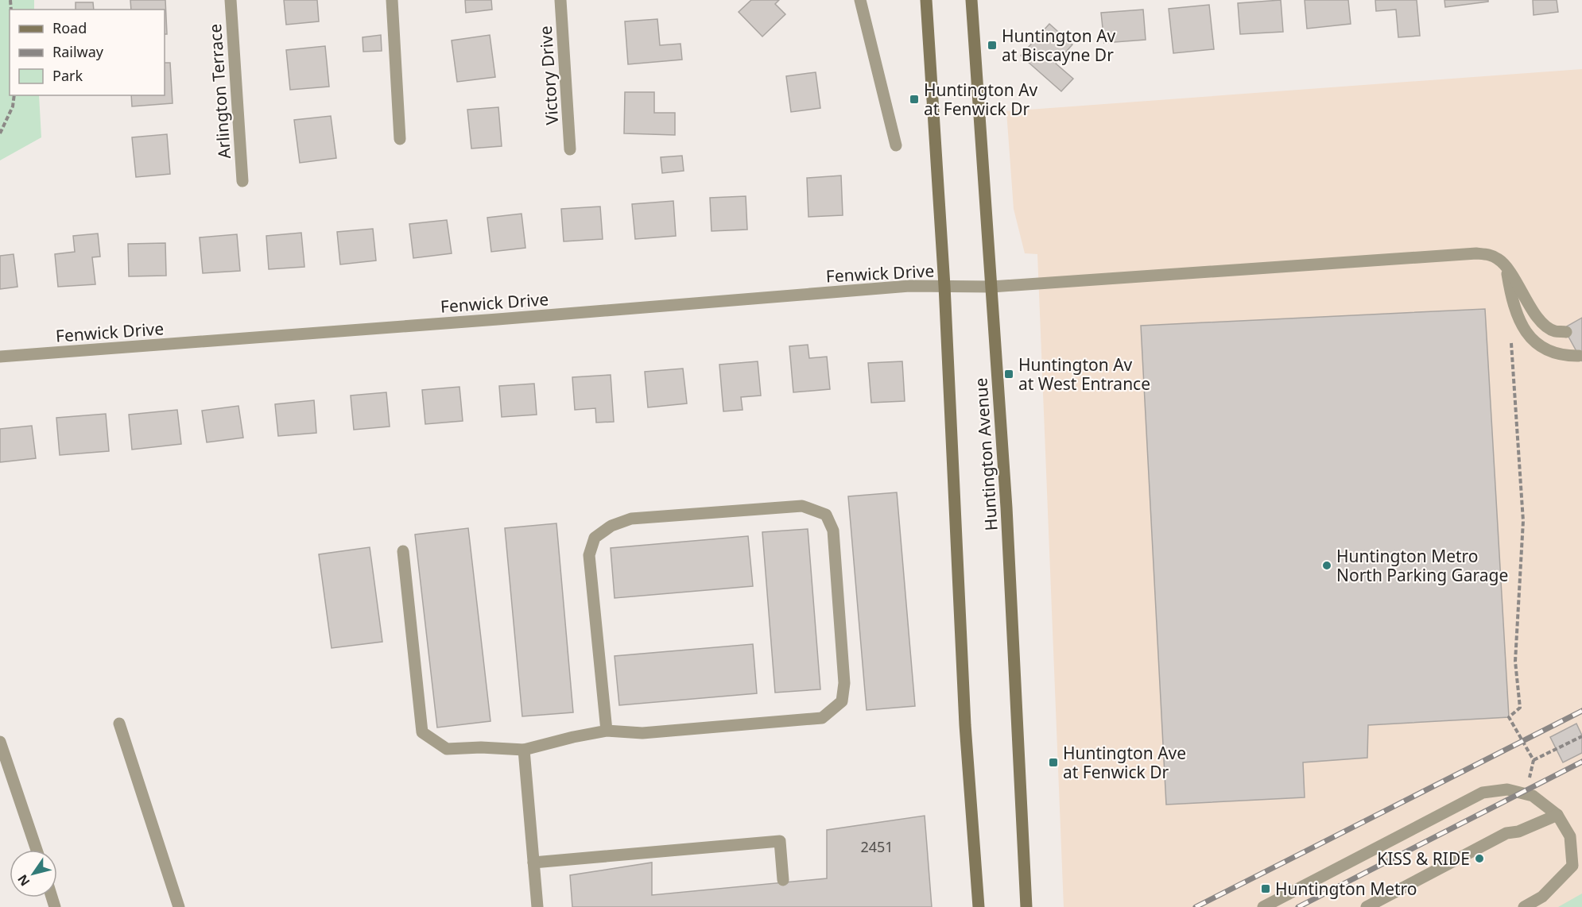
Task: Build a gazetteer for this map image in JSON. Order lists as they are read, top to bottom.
{
  "streets": {
    "main road": ["Huntington Avenue"],
    "street": ["Victory Drive", "Arlington Terrace", "Fenwick Drive"]
  },
  "crossings": [
    ["Fenwick Drive", "Huntington Avenue"]
  ],
  "places": {
    "transit": [
      "Huntington Av at Biscayne Dr",
      "Huntington Av at Fenwick Dr",
      "Huntington Av at West Entrance",
      "Huntington Ave at Fenwick Dr",
      "Huntington Metro"
    ],
    "other": ["Huntington Metro North Parking Garage", "KISS & RIDE"]
  },
  "house_numbers": ["2451"],
  "legend": ["Road", "Railway", "Park"],
  "north": "bottom left"
}
